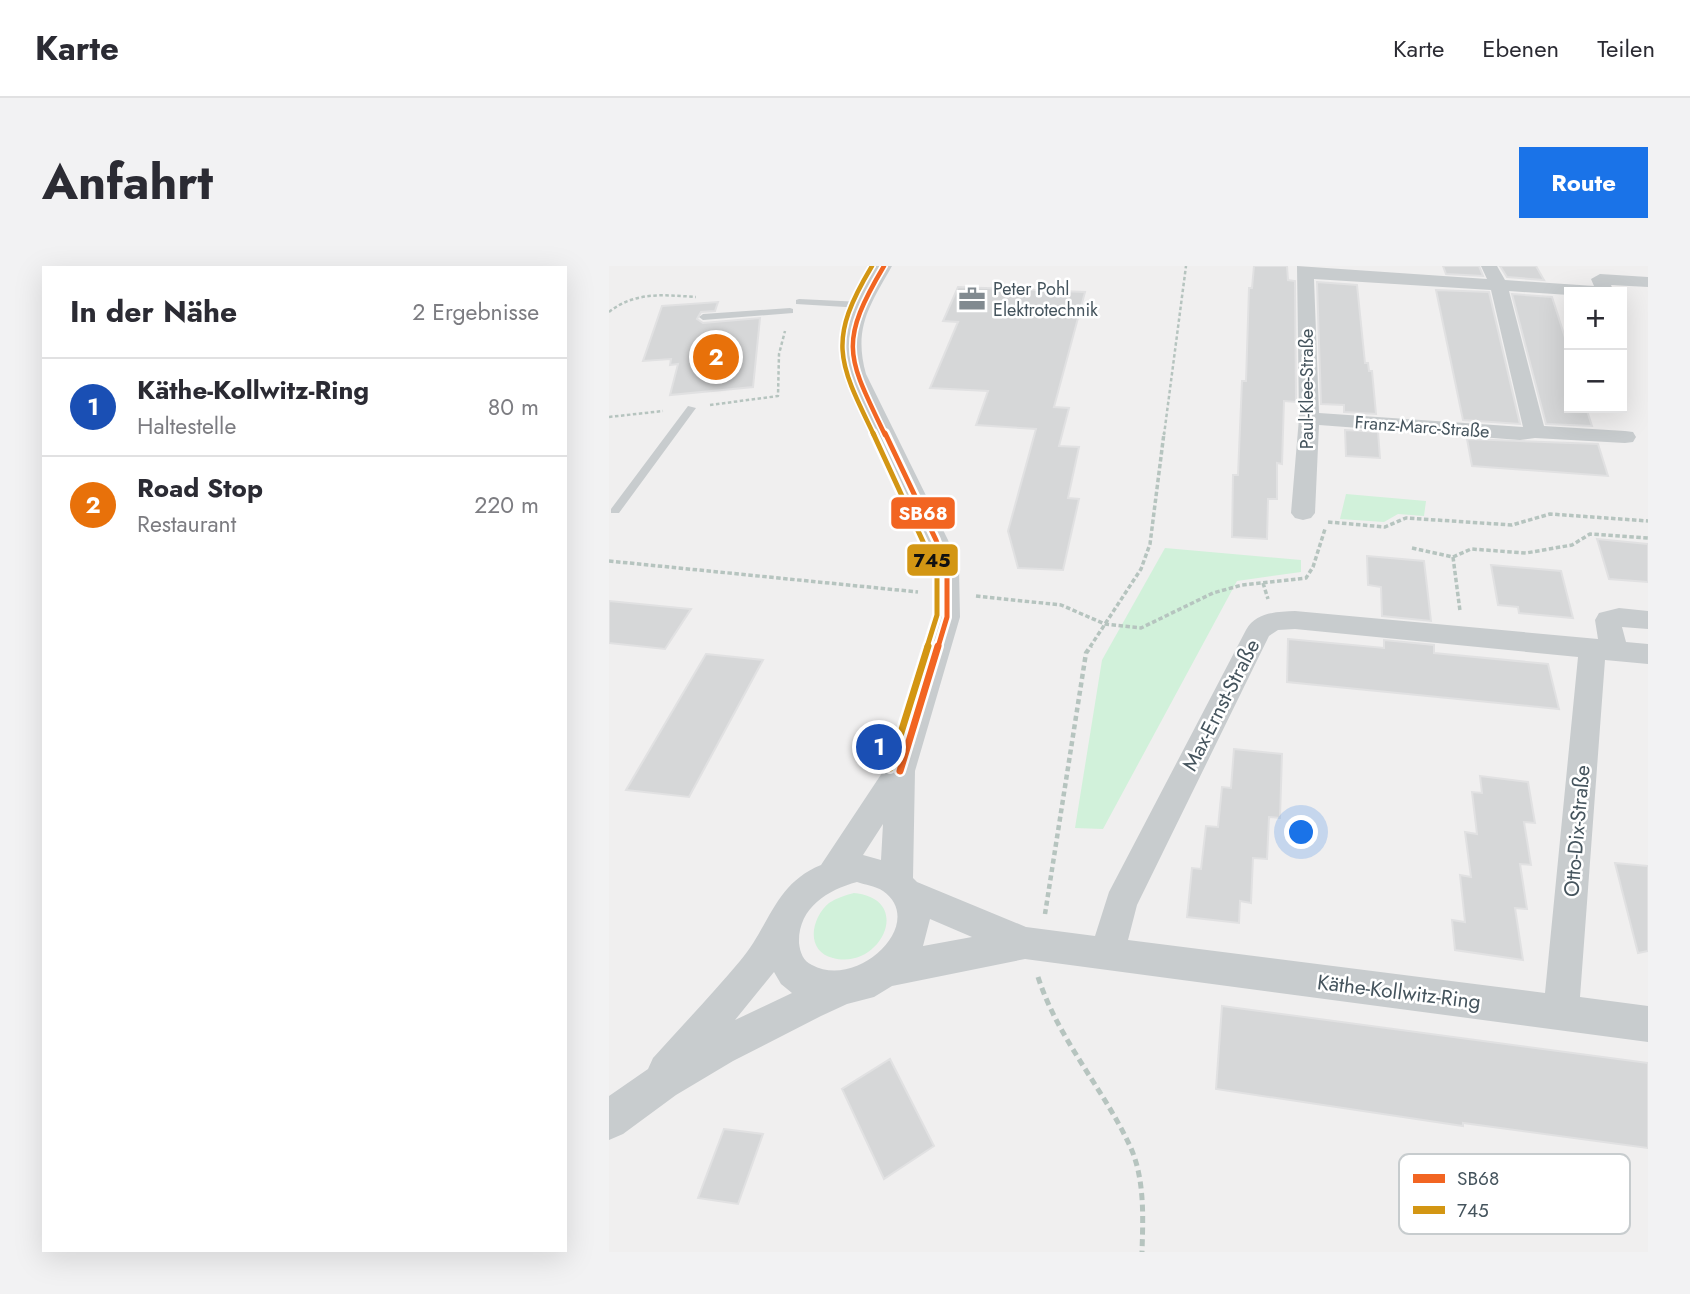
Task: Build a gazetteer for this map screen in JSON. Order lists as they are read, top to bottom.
{
  "streets": {
    "street": [
      "Paul-Klee-Straße",
      "Franz-Marc-Straße",
      "Max-Ernst-Straße",
      "Otto-Dix-Straße",
      "Käthe-Kollwitz-Ring"
    ]
  },
  "crossings": [
    ["Paul-Klee-Straße", "Franz-Marc-Straße"],
    ["Max-Ernst-Straße", "Otto-Dix-Straße"],
    ["Max-Ernst-Straße", "Käthe-Kollwitz-Ring"],
    ["Otto-Dix-Straße", "Käthe-Kollwitz-Ring"]
  ],
  "places": {
    "office": ["Peter Pohl Elektrotechnik"]
  },
  "lines": ["transit line SB68", "transit line 745"],
  "legend": ["SB68", "745"],
  "page": {
    "header": "Karte",
    "nav": ["Karte", "Ebenen", "Teilen"],
    "title": "Anfahrt",
    "buttons": "Route",
    "heading": ["In der Nähe", "2 Ergebnisse"],
    "map_buttons": ["+", "−"],
    "pins": ["2", "1"],
    "list": [
      {
        "mark": "1",
        "name": "Käthe-Kollwitz-Ring",
        "note": "Haltestelle",
        "value": "80 m"
      },
      {
        "mark": "2",
        "name": "Road Stop",
        "note": "Restaurant",
        "value": "220 m"
      }
    ]
  }
}
